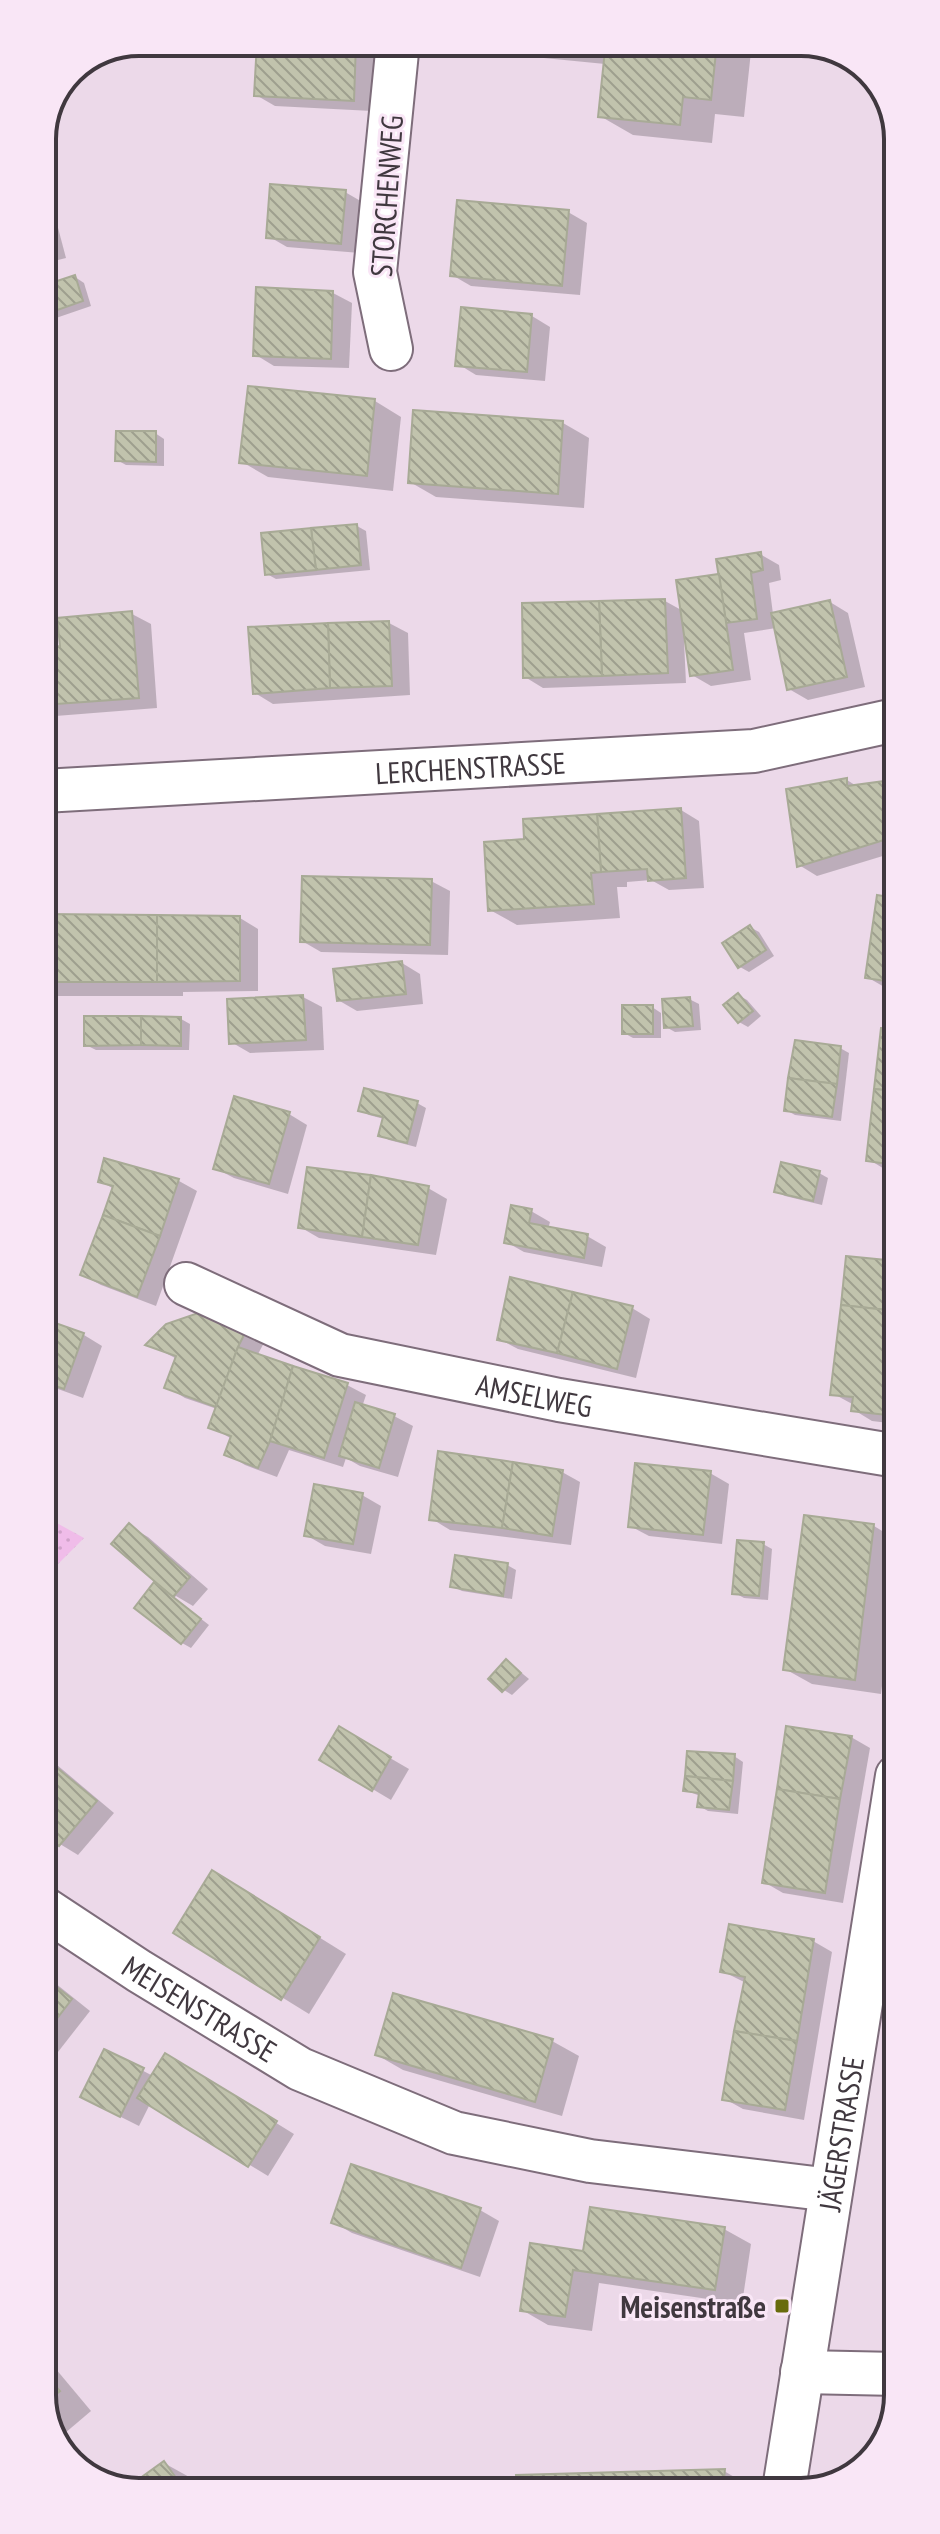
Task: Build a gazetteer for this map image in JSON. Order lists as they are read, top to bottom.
{
  "streets": {
    "street": [
      "STORCHENWEG",
      "LERCHENSTRASSE",
      "AMSELWEG",
      "MEISENSTRASSE",
      "JÄGERSTRASSE"
    ]
  },
  "crossings": [
    ["MEISENSTRASSE", "JÄGERSTRASSE"]
  ],
  "places": {
    "transit": ["Meisenstraße"]
  }
}
